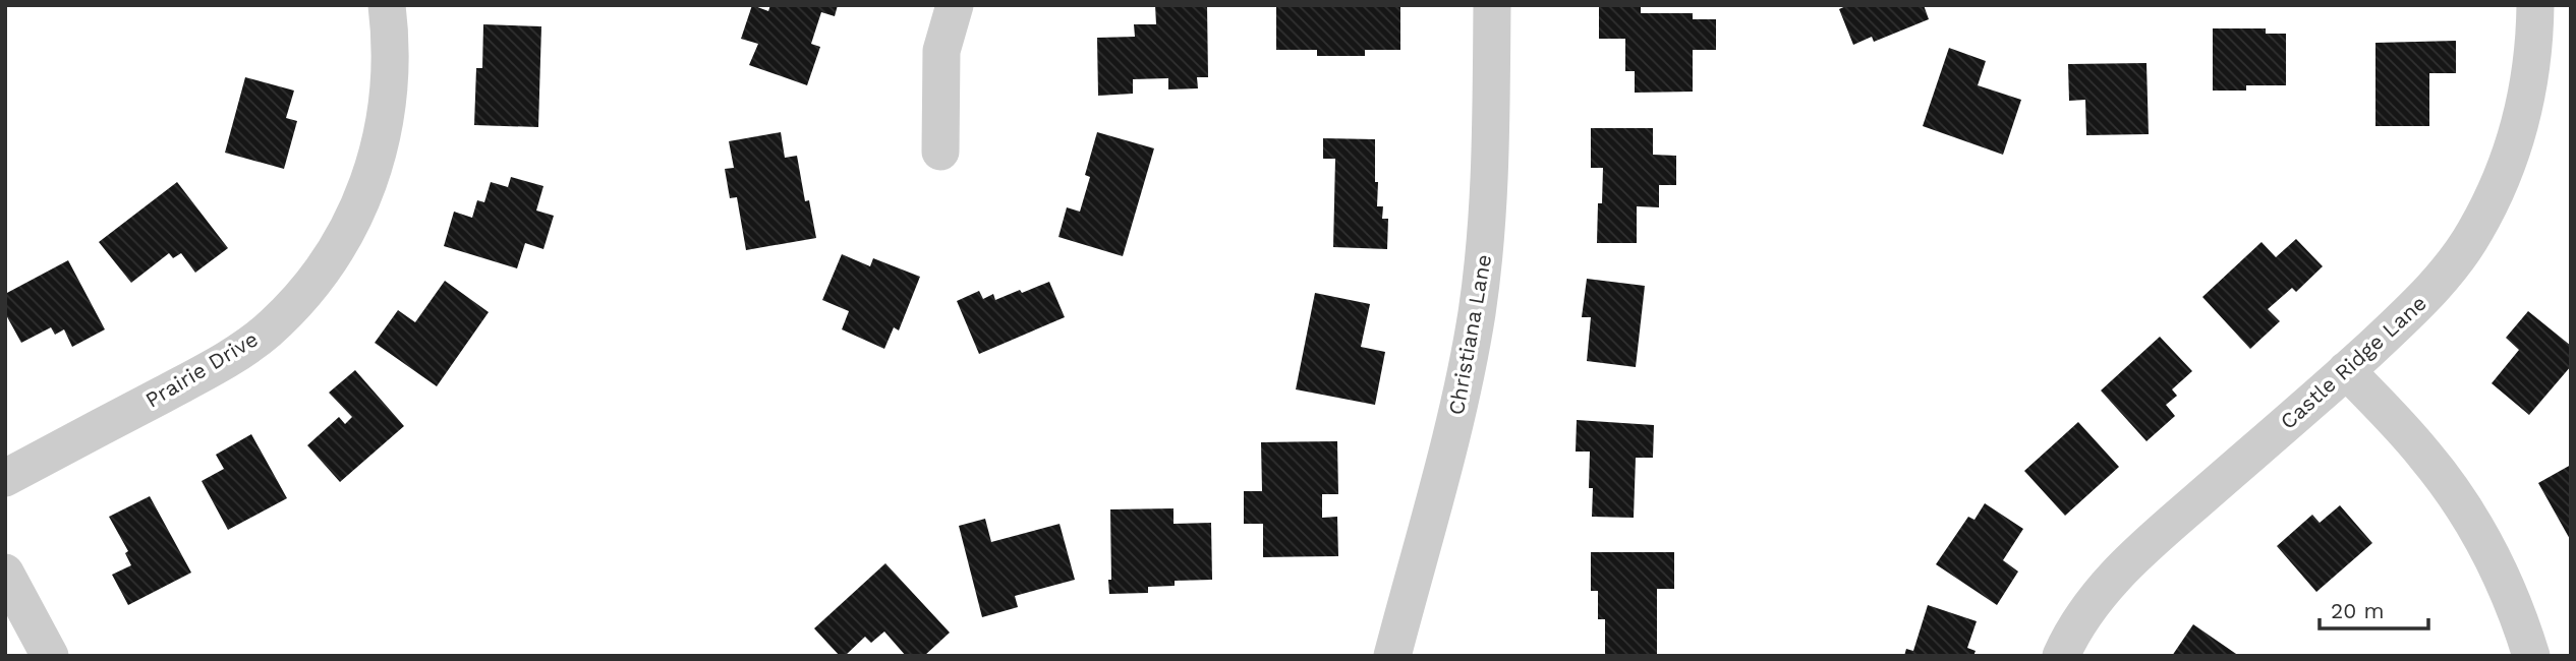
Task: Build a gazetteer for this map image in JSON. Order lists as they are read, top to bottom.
{
  "streets": {
    "street": ["Christiana Lane", "Castle Ridge Lane", "Prairie Drive"]
  },
  "scale_bar": "20 m"
}
